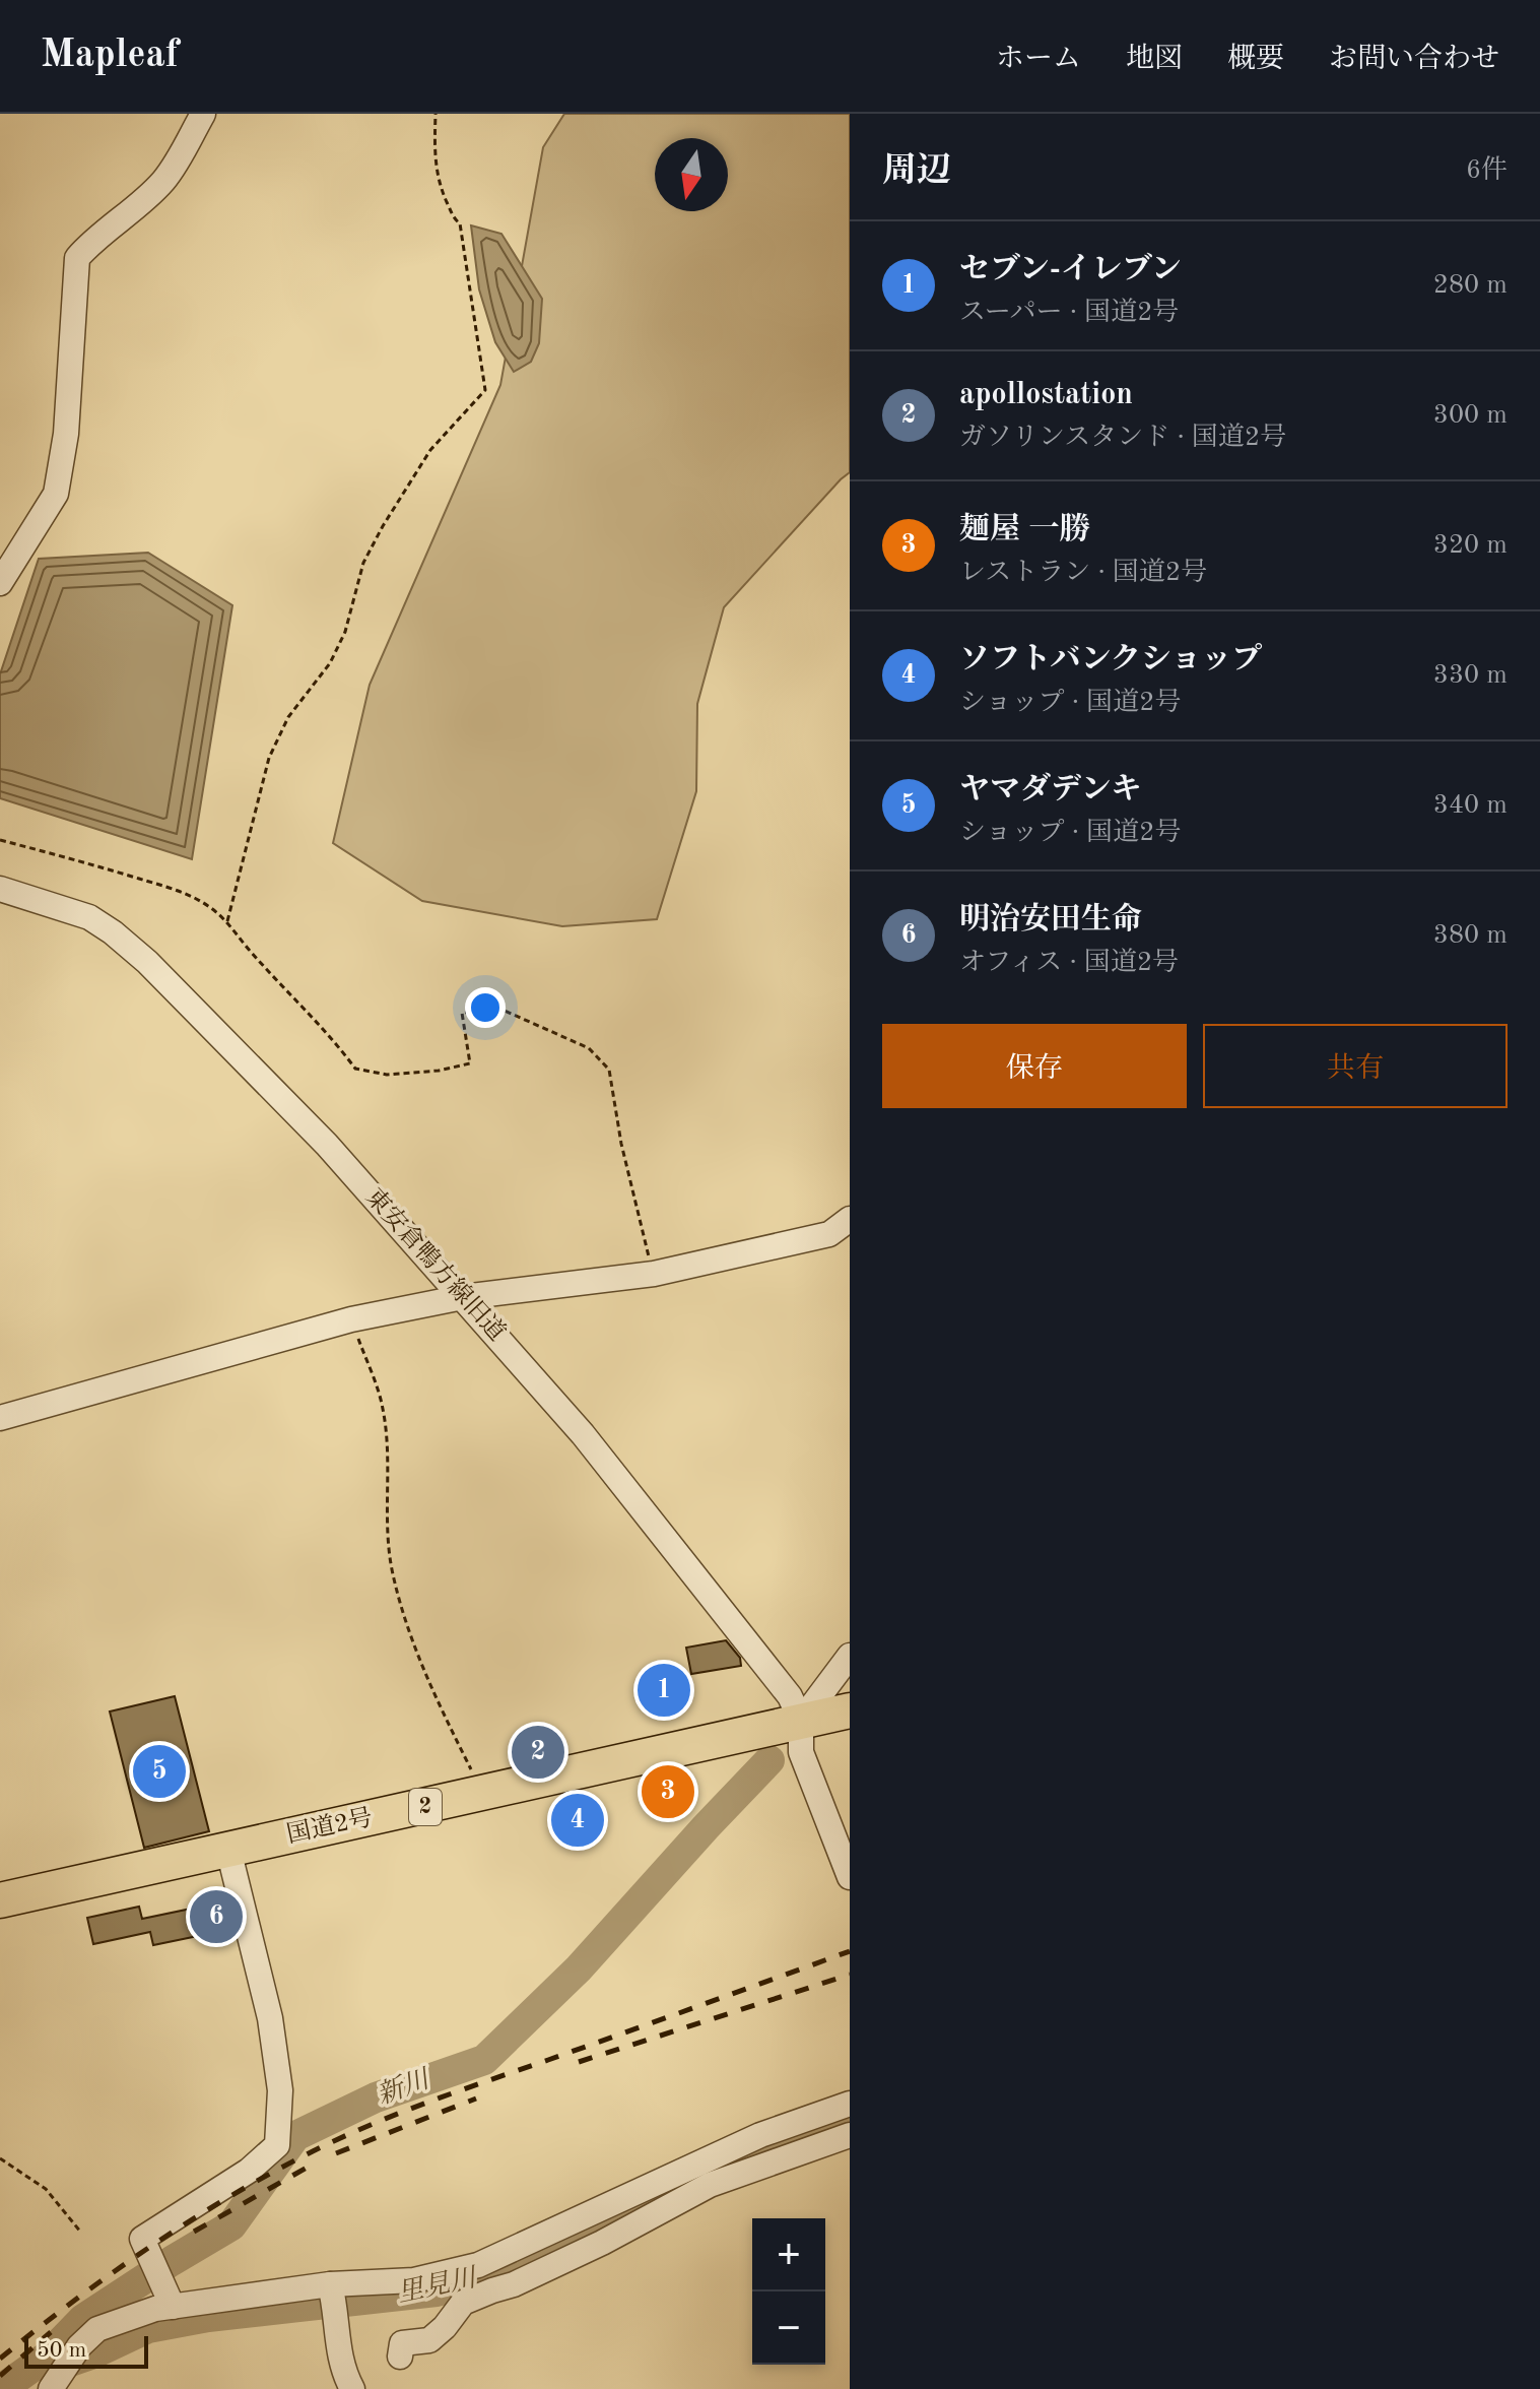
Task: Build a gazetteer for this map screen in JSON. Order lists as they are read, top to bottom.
{
  "streets": {
    "highway": ["2", "国道2号"],
    "street": ["東安倉鴨方線旧道"]
  },
  "crossings": [
    ["東安倉鴨方線旧道", "国道2号"]
  ],
  "water": ["新川", "里見川"],
  "scale_bar": "50 m",
  "north": "bottom",
  "page": {
    "header": "Mapleaf",
    "nav": [
      "ホーム",
      "地図",
      "概要",
      "お問い合わせ"
    ],
    "heading": ["周辺", "6件"],
    "list": [
      {
        "mark": "1",
        "name": "セブン-イレブン",
        "note": "スーパー · 国道2号",
        "value": "280 m"
      },
      {
        "mark": "2",
        "name": "apollostation",
        "note": "ガソリンスタンド · 国道2号",
        "value": "300 m"
      },
      {
        "mark": "3",
        "name": "麺屋 一勝",
        "note": "レストラン · 国道2号",
        "value": "320 m"
      },
      {
        "mark": "4",
        "name": "ソフトバンクショップ",
        "note": "ショップ · 国道2号",
        "value": "330 m"
      },
      {
        "mark": "5",
        "name": "ヤマダデンキ",
        "note": "ショップ · 国道2号",
        "value": "340 m"
      },
      {
        "mark": "6",
        "name": "明治安田生命",
        "note": "オフィス · 国道2号",
        "value": "380 m"
      }
    ],
    "buttons": ["保存", "共有"],
    "pins": [
      "1",
      "2",
      "5",
      "3",
      "4",
      "6"
    ],
    "map_buttons": ["+", "−"],
    "scale": "50 m"
  }
}
